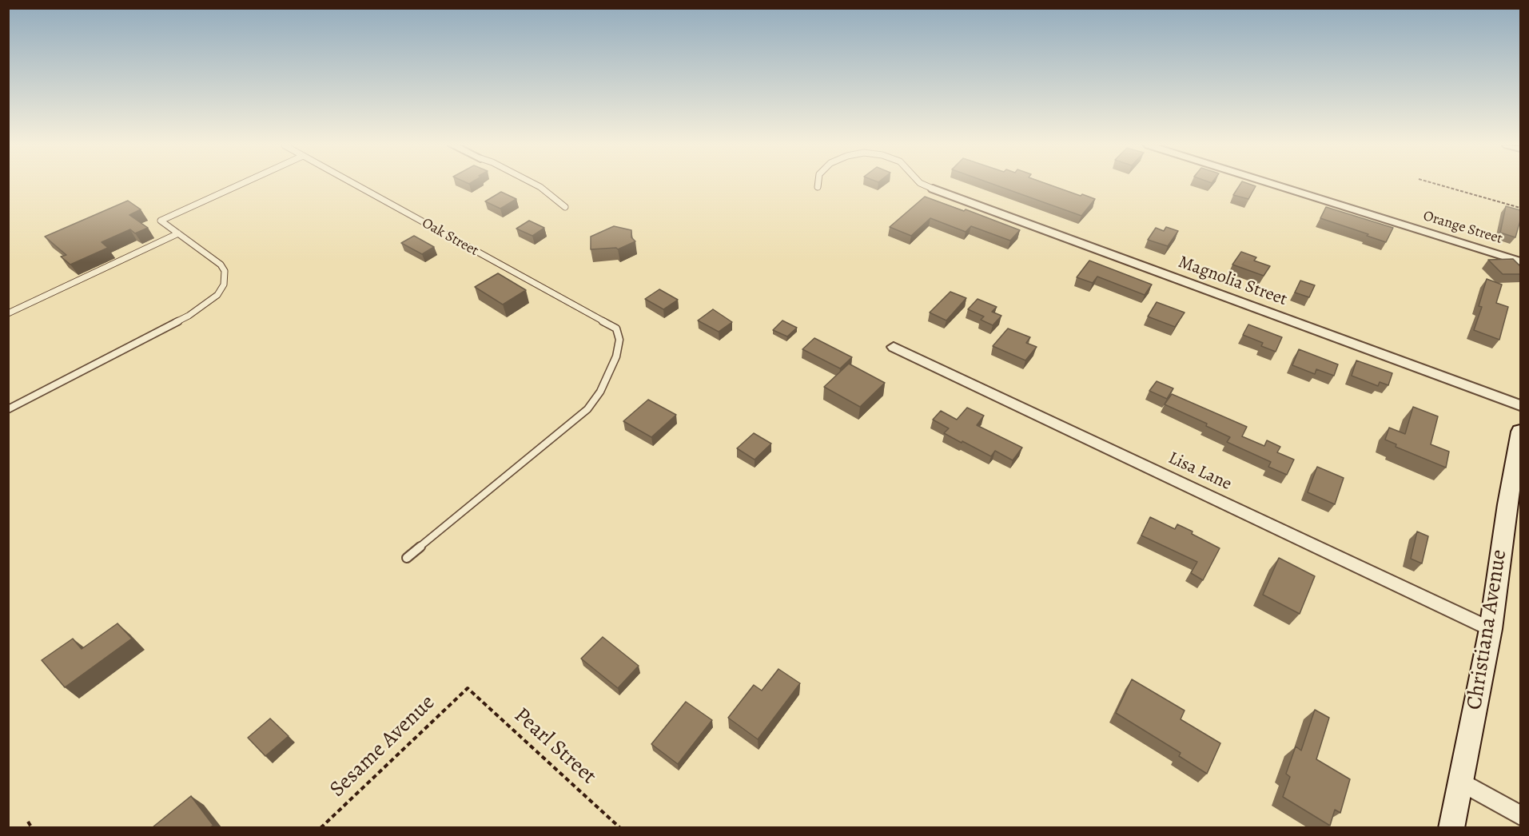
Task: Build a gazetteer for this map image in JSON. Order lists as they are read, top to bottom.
{
  "streets": {
    "street": [
      "Orange Street",
      "Magnolia Street",
      "Lisa Lane",
      "Christiana Avenue"
    ],
    "lane": ["Oak Street"],
    "path": ["Sesame Avenue", "Pearl Street"]
  },
  "crossings": [
    ["Lisa Lane", "Christiana Avenue"],
    ["Sesame Avenue", "Pearl Street"]
  ]
}
